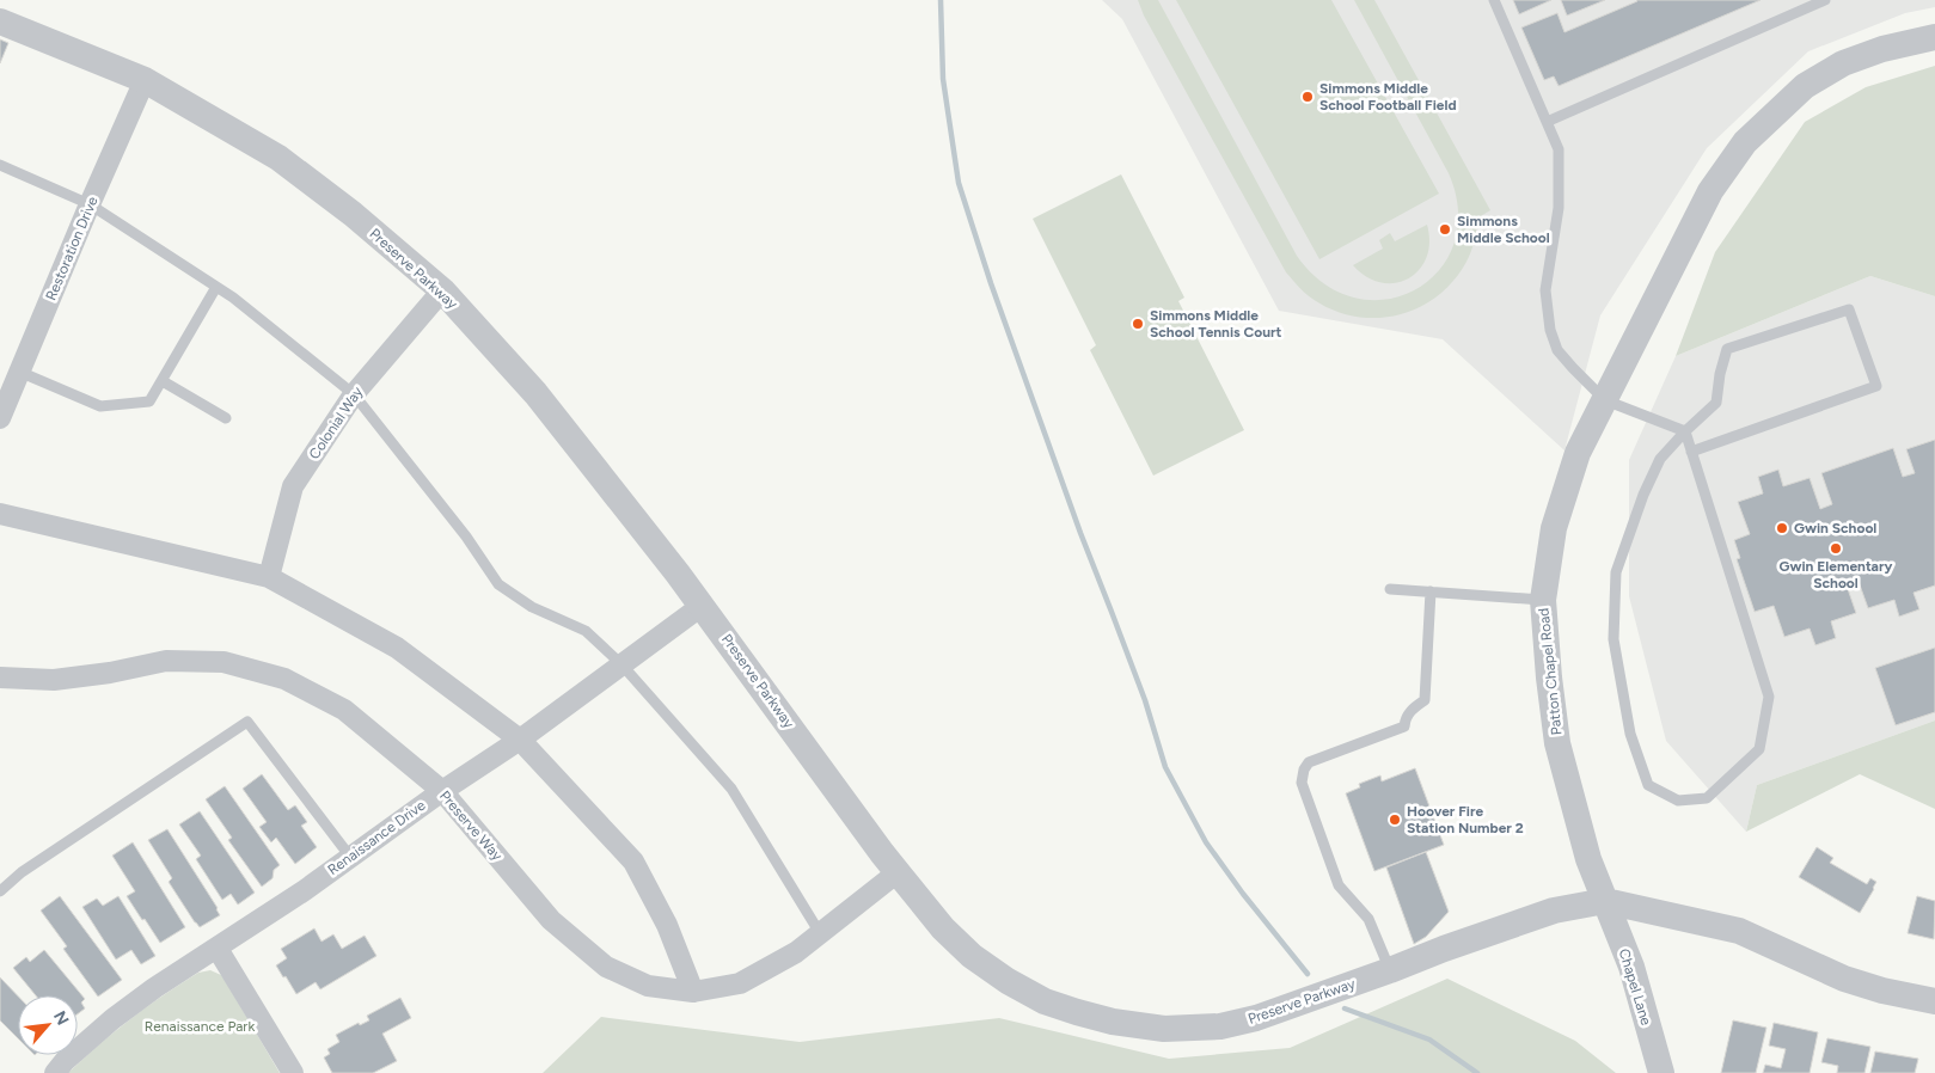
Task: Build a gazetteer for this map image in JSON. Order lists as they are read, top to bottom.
{
  "streets": {
    "street": [
      "Restoration Drive",
      "Preserve Parkway",
      "Colonial Way",
      "Patton Chapel Road",
      "Preserve Way",
      "Renaissance Drive",
      "Chapel Lane"
    ]
  },
  "crossings": [
    ["Restoration Drive", "Preserve Parkway"],
    ["Preserve Parkway", "Colonial Way"],
    ["Preserve Parkway", "Patton Chapel Road"],
    ["Preserve Parkway", "Preserve Way"],
    ["Preserve Parkway", "Renaissance Drive"],
    ["Preserve Parkway", "Chapel Lane"],
    ["Patton Chapel Road", "Chapel Lane"],
    ["Preserve Way", "Renaissance Drive"]
  ],
  "parks": ["Renaissance Park"],
  "places": [
    "Simmons Middle School Football Field",
    "Simmons Middle School",
    "Simmons Middle School Tennis Court",
    "Gwin School",
    "Gwin Elementary School",
    "Hoover Fire Station Number 2"
  ],
  "north": "top right"
}
